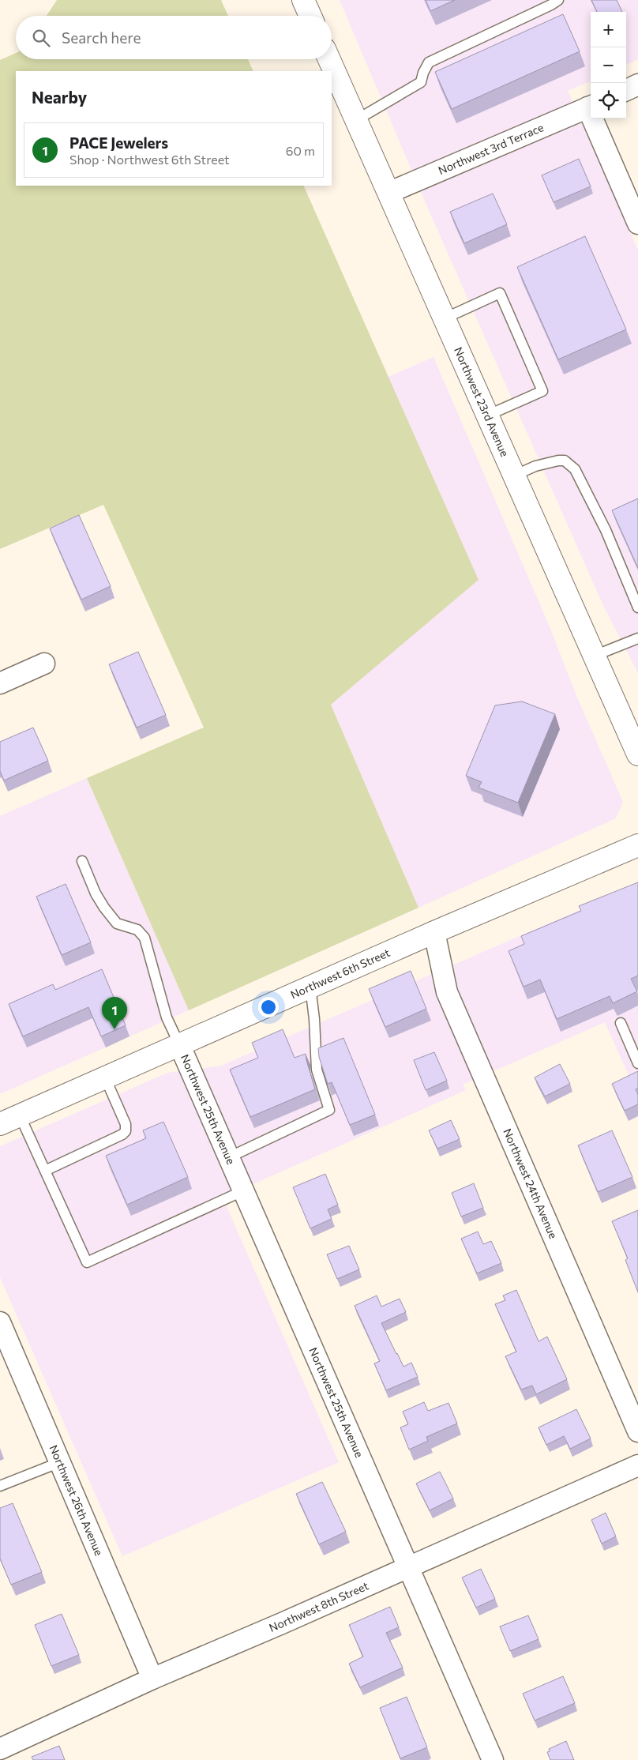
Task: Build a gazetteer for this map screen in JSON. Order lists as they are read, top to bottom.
{
  "streets": {
    "main road": ["Northwest 23rd Avenue", "Northwest 6th Street"],
    "street": [
      "Northwest 3rd Terrace",
      "Northwest 25th Avenue",
      "Northwest 24th Avenue",
      "Northwest 26th Avenue",
      "Northwest 8th Street"
    ]
  },
  "crossings": [
    ["Northwest 3rd Terrace", "Northwest 23rd Avenue"],
    ["Northwest 6th Street", "Northwest 25th Avenue"],
    ["Northwest 6th Street", "Northwest 24th Avenue"],
    ["Northwest 25th Avenue", "Northwest 8th Street"],
    ["Northwest 26th Avenue", "Northwest 8th Street"]
  ],
  "page": {
    "map_buttons": ["+", "−"],
    "search": "Search here",
    "heading": "Nearby",
    "list": [
      {
        "mark": "1",
        "name": "PACE Jewelers",
        "note": "Shop · Northwest 6th Street",
        "value": "60 m"
      }
    ],
    "pins": "1"
  }
}
